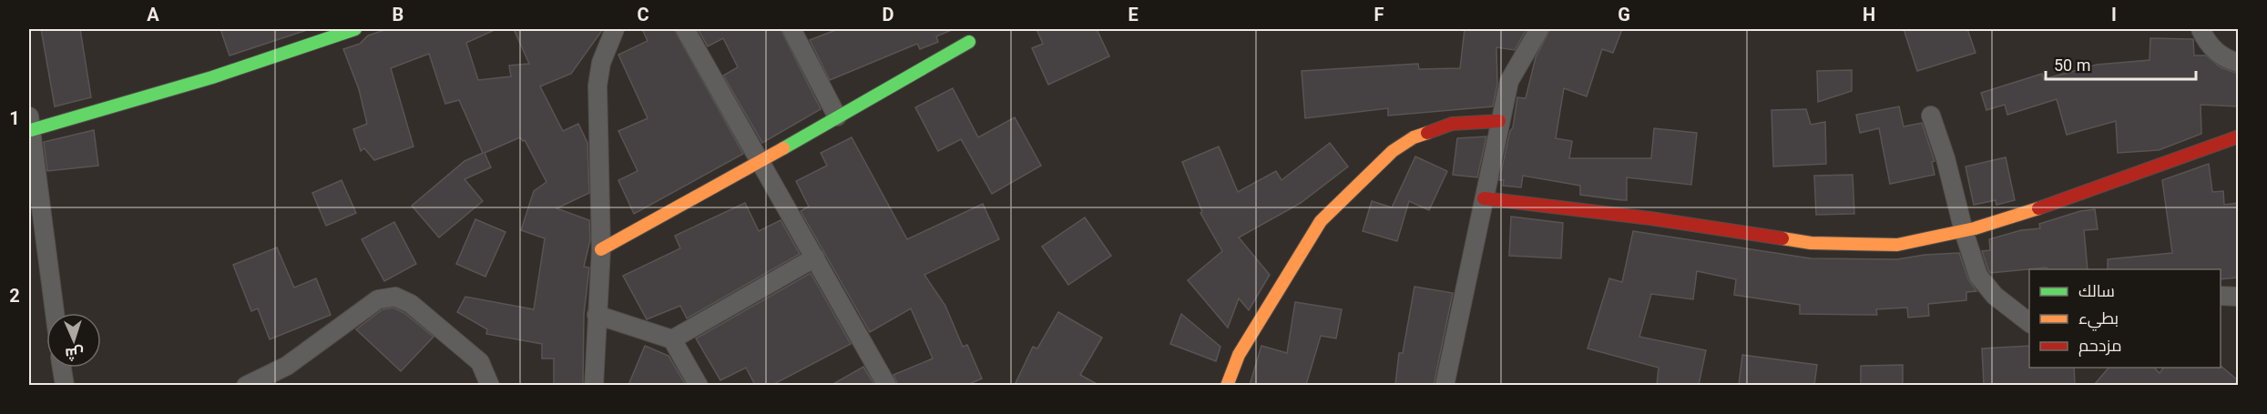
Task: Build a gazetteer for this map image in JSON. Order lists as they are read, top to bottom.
{
  "legend": ["سالك", "بطيء", "مزدحم"],
  "scale_bar": "50 m",
  "north": "bottom",
  "grid": {
    "columns": [
      "A",
      "B",
      "C",
      "D",
      "E",
      "F",
      "G",
      "H",
      "I"
    ],
    "rows": ["1", "2"]
  }
}
